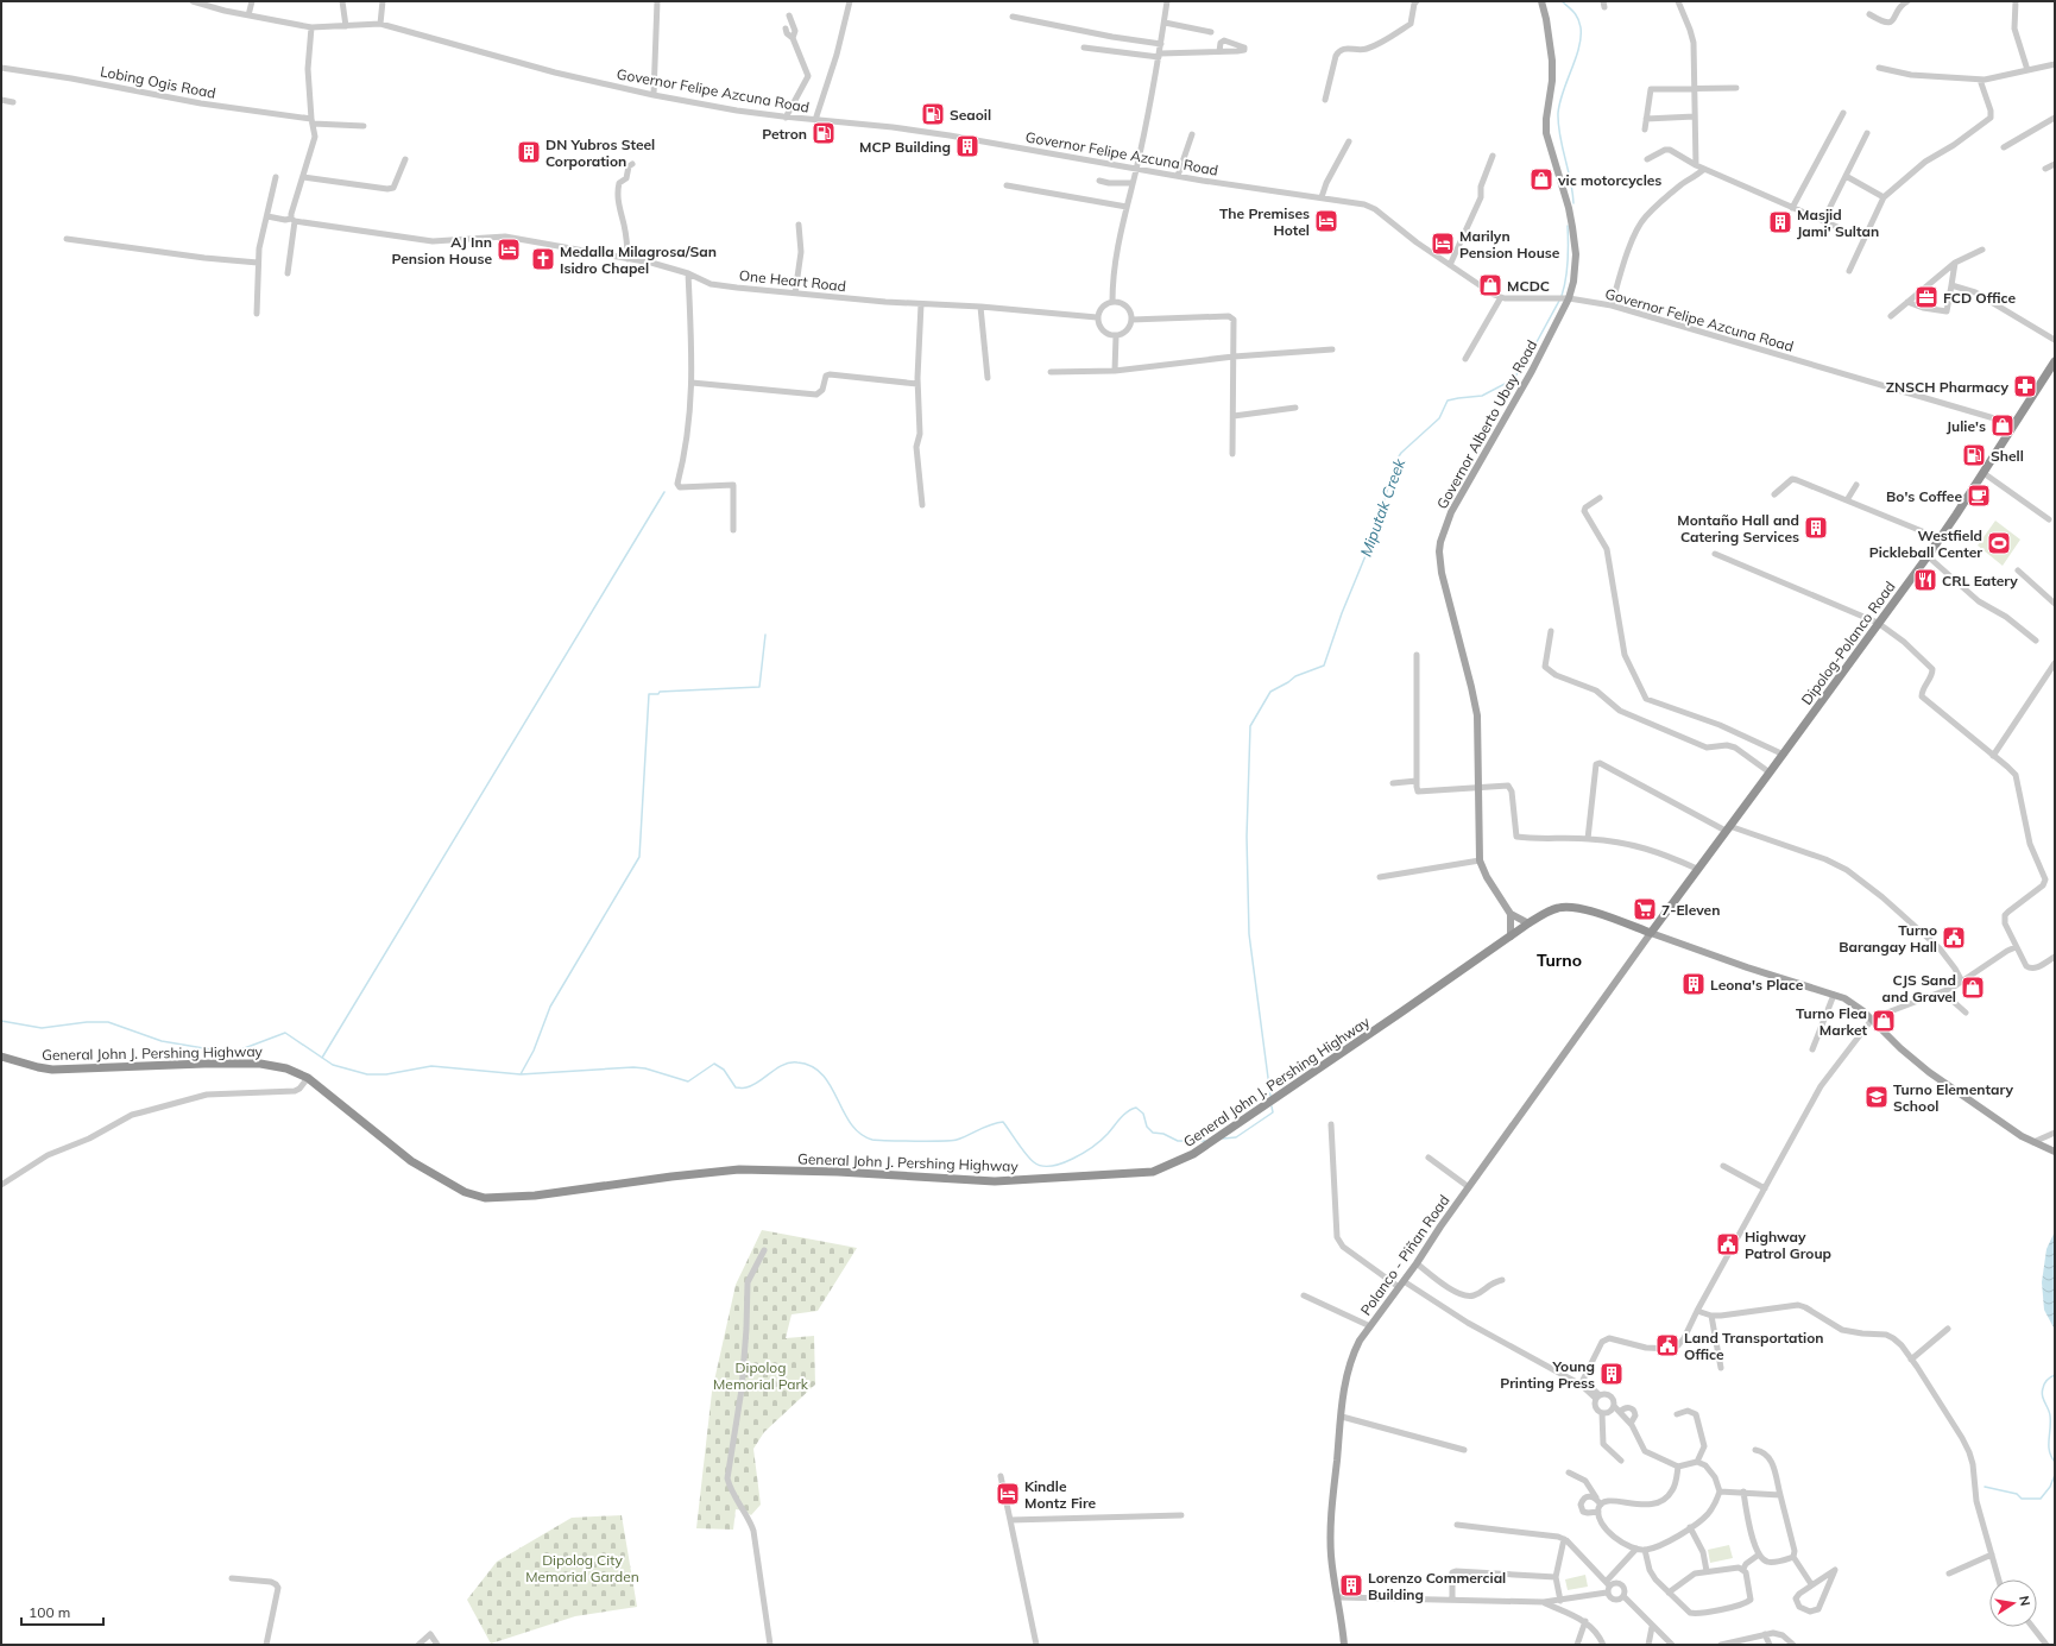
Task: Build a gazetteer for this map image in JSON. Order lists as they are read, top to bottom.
{
  "streets": {
    "highway": ["Dipolog-Polanco Road", "General John J. Pershing Highway"],
    "main road": ["Governor Alberto Ubay Road", "Polanco - Piñan Road"],
    "street": ["Lobing Ogis Road", "Governor Felipe Azcuna Road", "One Heart Road"]
  },
  "crossings": [
    ["Governor Felipe Azcuna Road", "Governor Alberto Ubay Road"],
    ["Governor Felipe Azcuna Road", "Dipolog-Polanco Road"],
    ["Governor Alberto Ubay Road", "General John J. Pershing Highway"],
    ["Dipolog-Polanco Road", "General John J. Pershing Highway"],
    ["Dipolog-Polanco Road", "Polanco - Piñan Road"],
    ["General John J. Pershing Highway", "Polanco - Piñan Road"]
  ],
  "districts": ["Turno"],
  "water": ["Miputak Creek"],
  "parks": ["Dipolog Memorial Park", "Dipolog City Memorial Garden"],
  "places": {
    "fuel station": ["Seaoil", "Petron", "Shell"],
    "building": [
      "MCP Building",
      "DN Yubros Steel Corporation",
      "Masjid Jami' Sultan",
      "Montaño Hall and Catering Services",
      "Leona's Place",
      "Young Printing Press",
      "Lorenzo Commercial Building"
    ],
    "shop": [
      "vic motorcycles",
      "MCDC",
      "Julie's",
      "CJS Sand and Gravel",
      "Turno Flea Market"
    ],
    "hotel": [
      "The Premises Hotel",
      "Marilyn Pension House",
      "AJ Inn Pension House",
      "Kindle Montz Fire"
    ],
    "church": ["Medalla Milagrosa/San Isidro Chapel"],
    "office": ["FCD Office"],
    "pharmacy": ["ZNSCH Pharmacy"],
    "cafe": ["Bo's Coffee"],
    "sports": ["Westfield Pickleball Center"],
    "restaurant": ["CRL Eatery"],
    "supermarket": ["7-Eleven"],
    "public building": ["Turno Barangay Hall", "Highway Patrol Group", "Land Transportation Office"],
    "school or university": ["Turno Elementary School"]
  },
  "scale_bar": "100 m",
  "north": "right"
}
